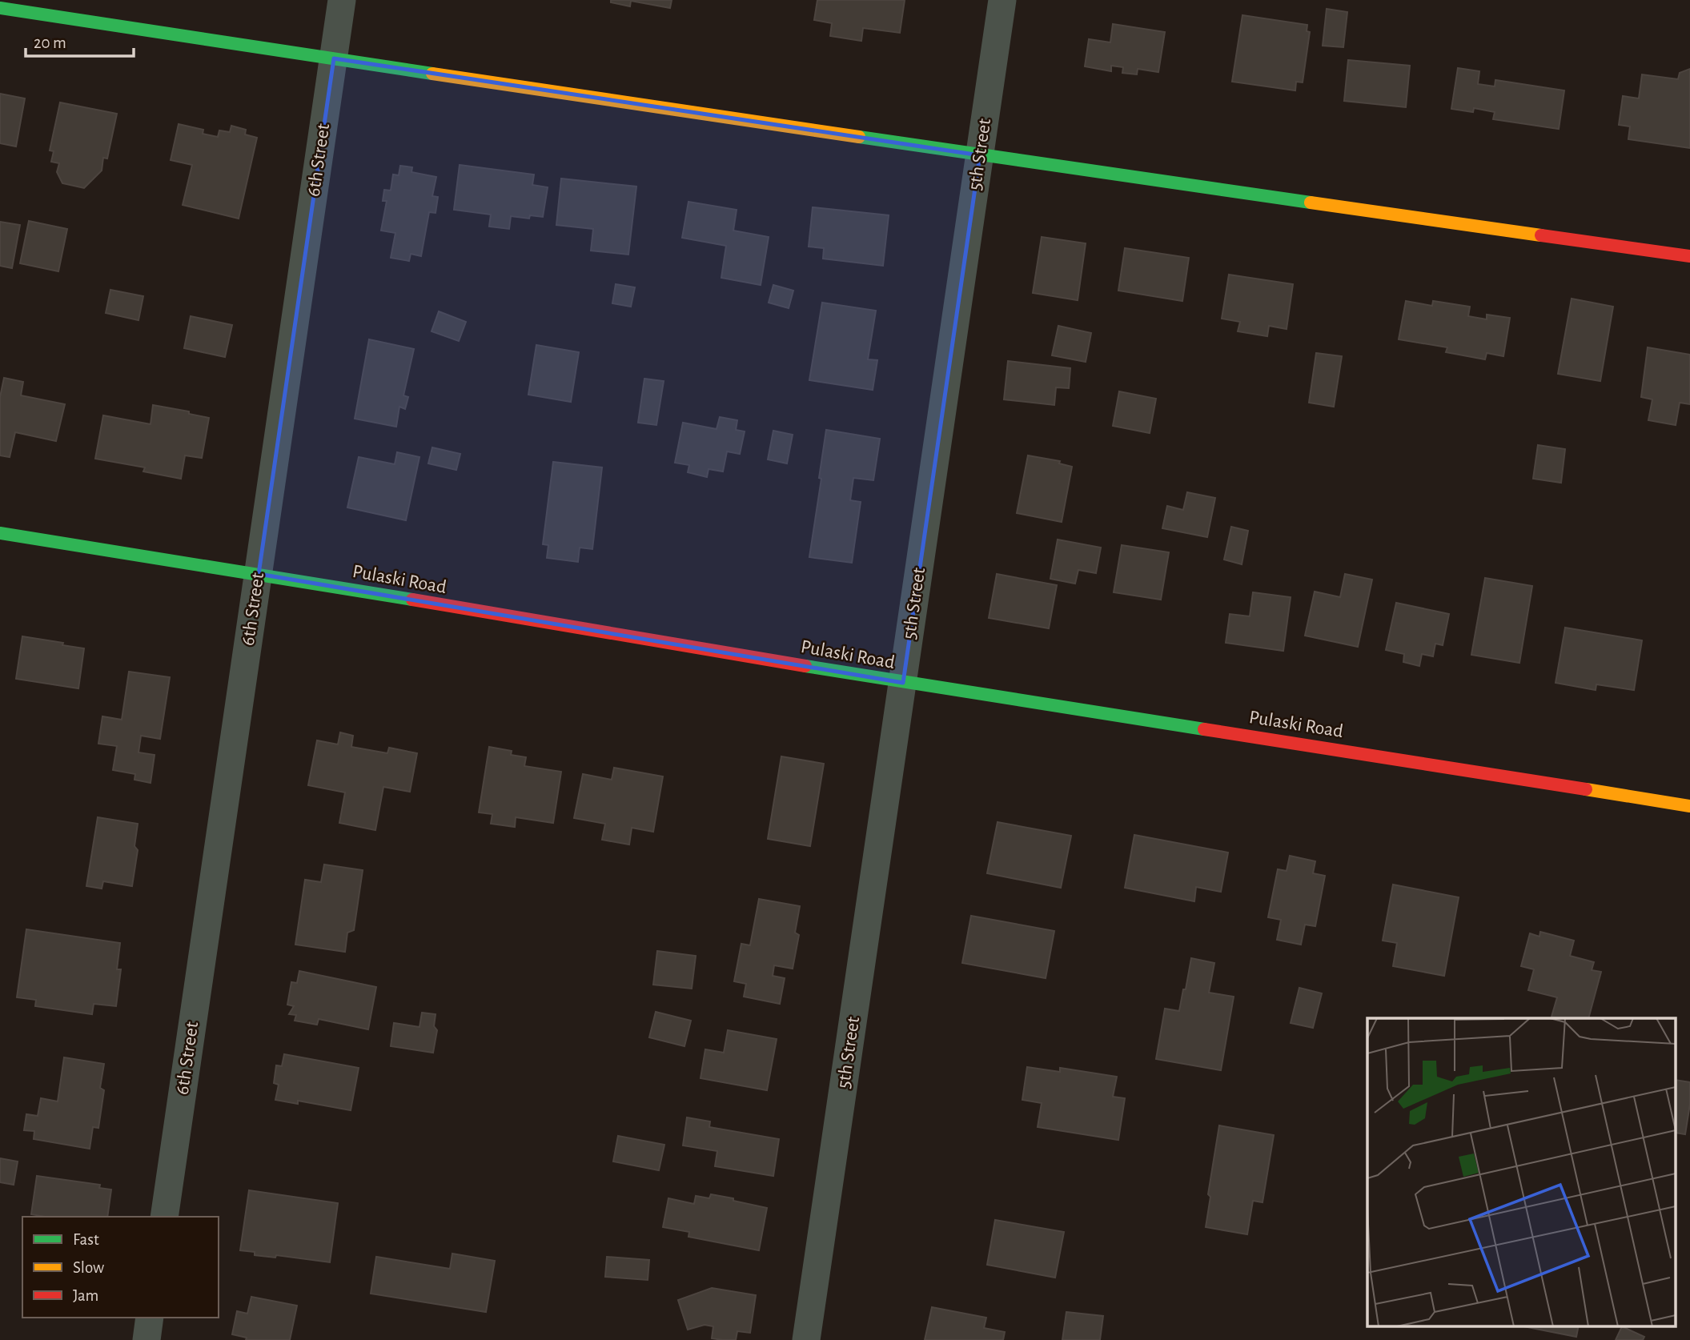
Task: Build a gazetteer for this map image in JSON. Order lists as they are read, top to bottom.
{
  "streets": {
    "main road": ["Pulaski Road"],
    "street": ["5th Street", "6th Street"]
  },
  "crossings": [
    ["5th Street", "Pulaski Road"],
    ["6th Street", "Pulaski Road"]
  ],
  "legend": ["Fast", "Slow", "Jam"],
  "scale_bar": "20 m"
}
